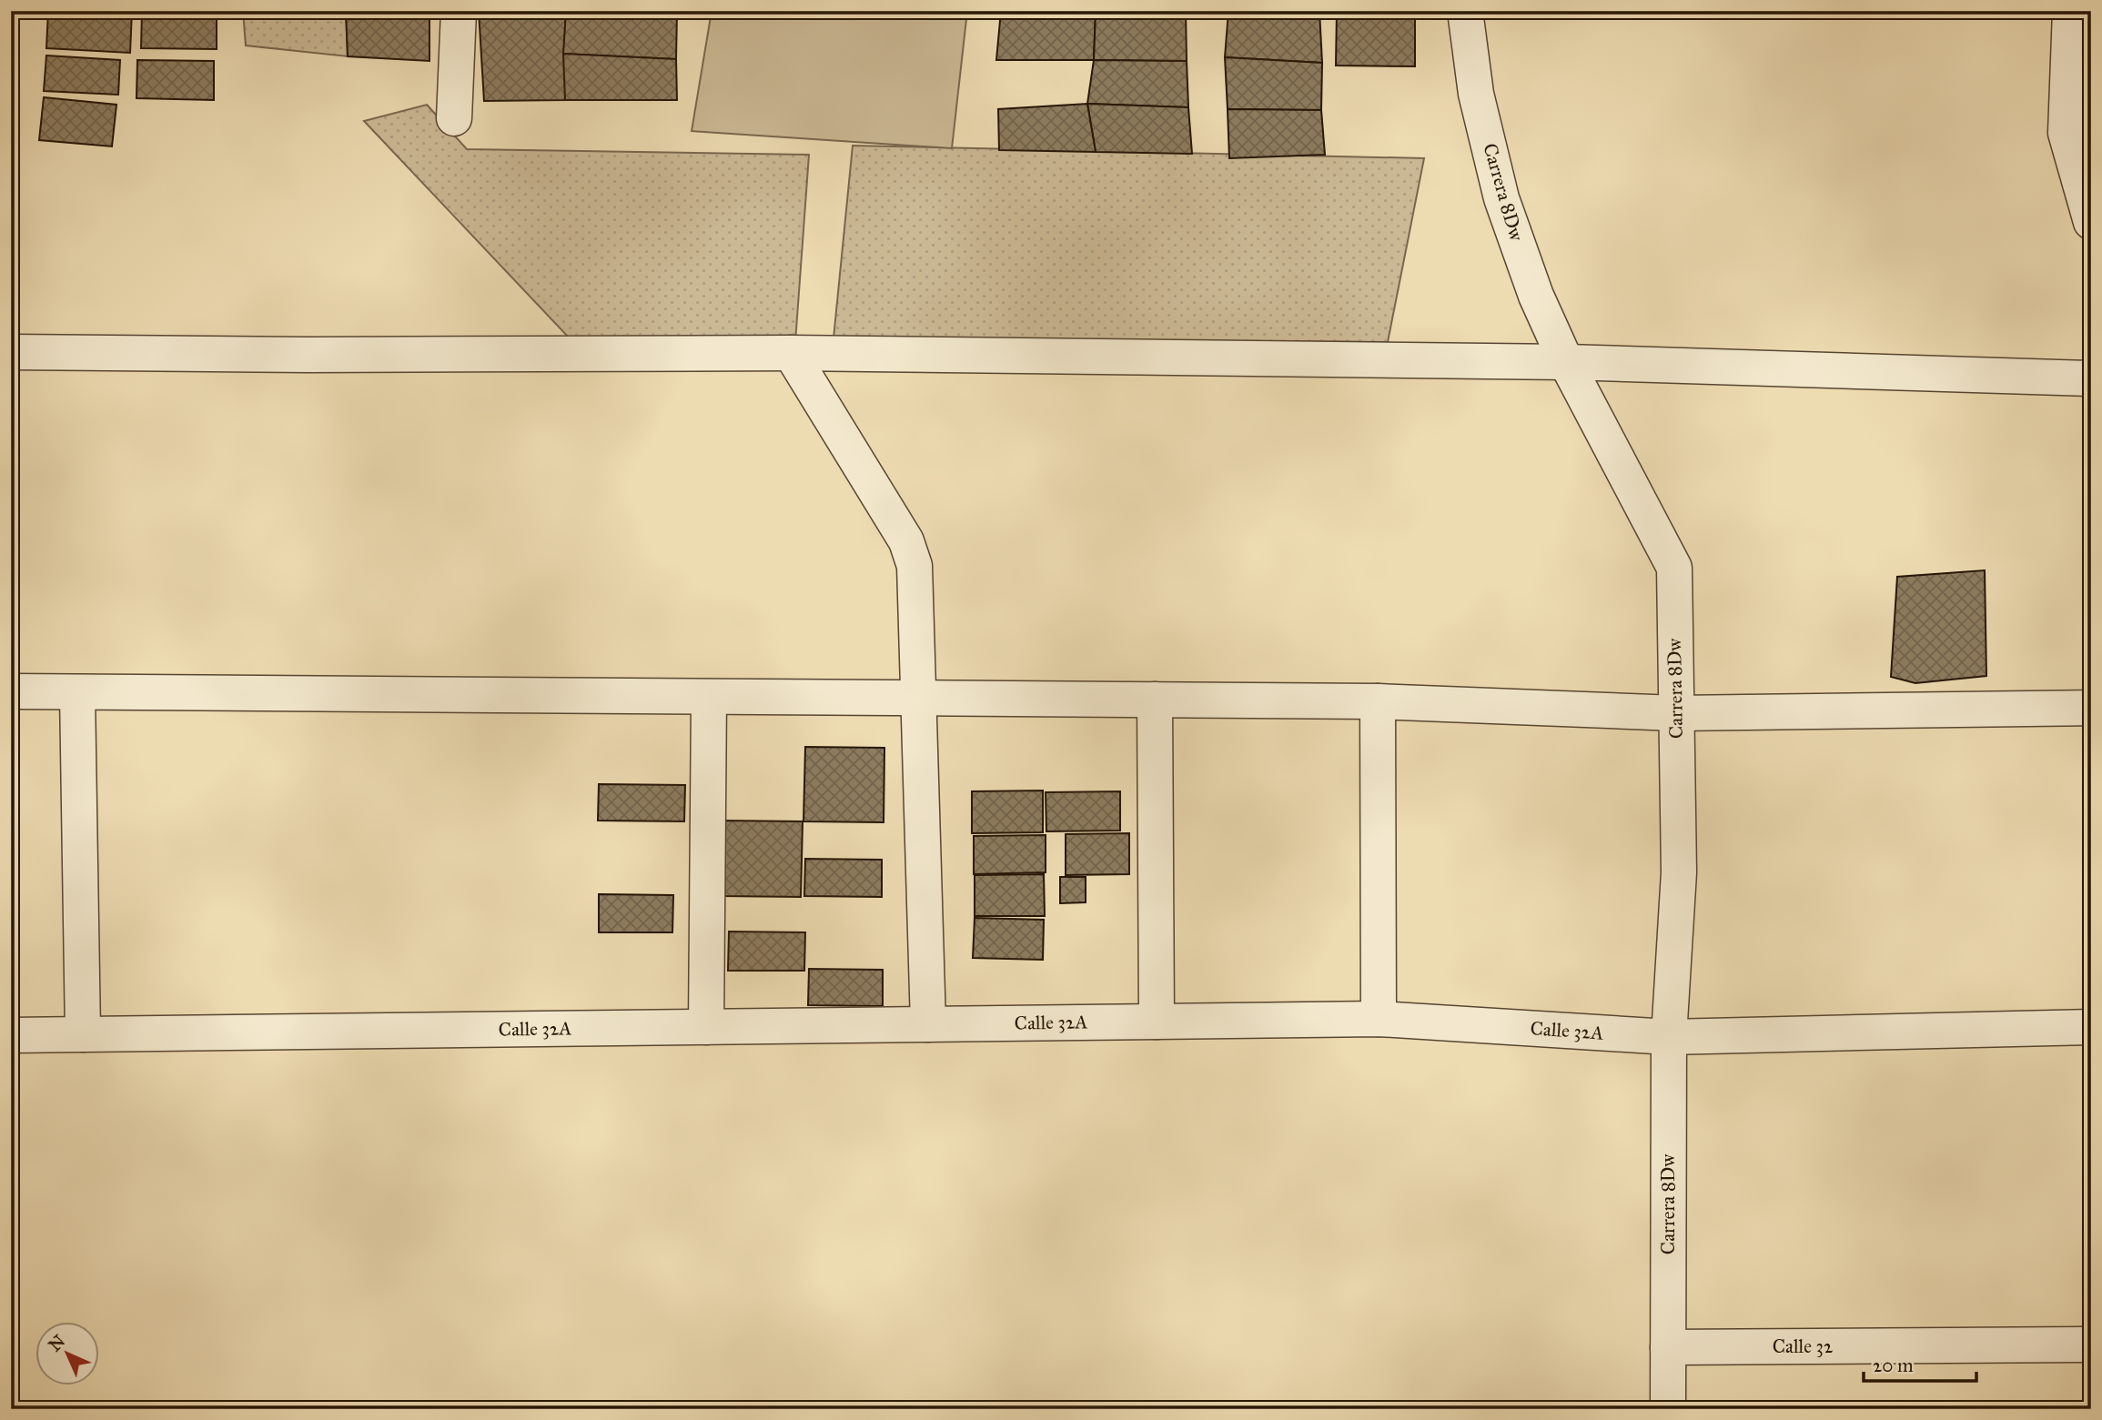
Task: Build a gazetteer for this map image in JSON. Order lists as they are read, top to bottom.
{
  "streets": {
    "street": ["Carrera 8Dw", "Calle 32A", "Calle 32"]
  },
  "crossings": [
    ["Carrera 8Dw", "Calle 32A"],
    ["Carrera 8Dw", "Calle 32"]
  ],
  "scale_bar": "20 m",
  "north": "top left"
}
